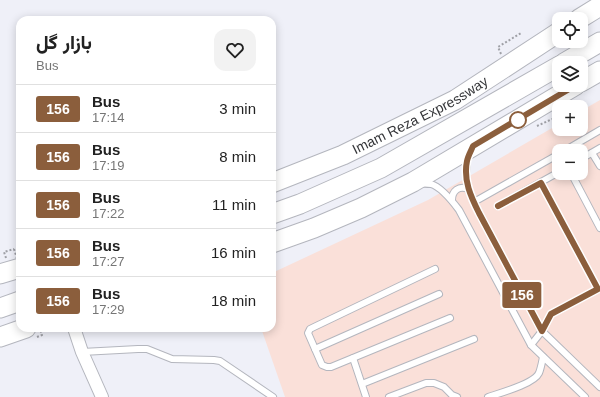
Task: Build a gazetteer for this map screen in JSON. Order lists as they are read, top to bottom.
{
  "streets": {
    "highway": ["Imam Reza Expressway"]
  },
  "lines": ["bus line 156"],
  "page": {
    "on_map": "156",
    "map_buttons": ["+", "−"],
    "heading": ["بازار گل", "Bus"],
    "list": [
      {
        "mark": "156",
        "name": "Bus",
        "note": "17:14",
        "value": "3 min"
      },
      {
        "mark": "156",
        "name": "Bus",
        "note": "17:19",
        "value": "8 min"
      },
      {
        "mark": "156",
        "name": "Bus",
        "note": "17:22",
        "value": "11 min"
      },
      {
        "mark": "156",
        "name": "Bus",
        "note": "17:27",
        "value": "16 min"
      },
      {
        "mark": "156",
        "name": "Bus",
        "note": "17:29",
        "value": "18 min"
      }
    ]
  }
}
